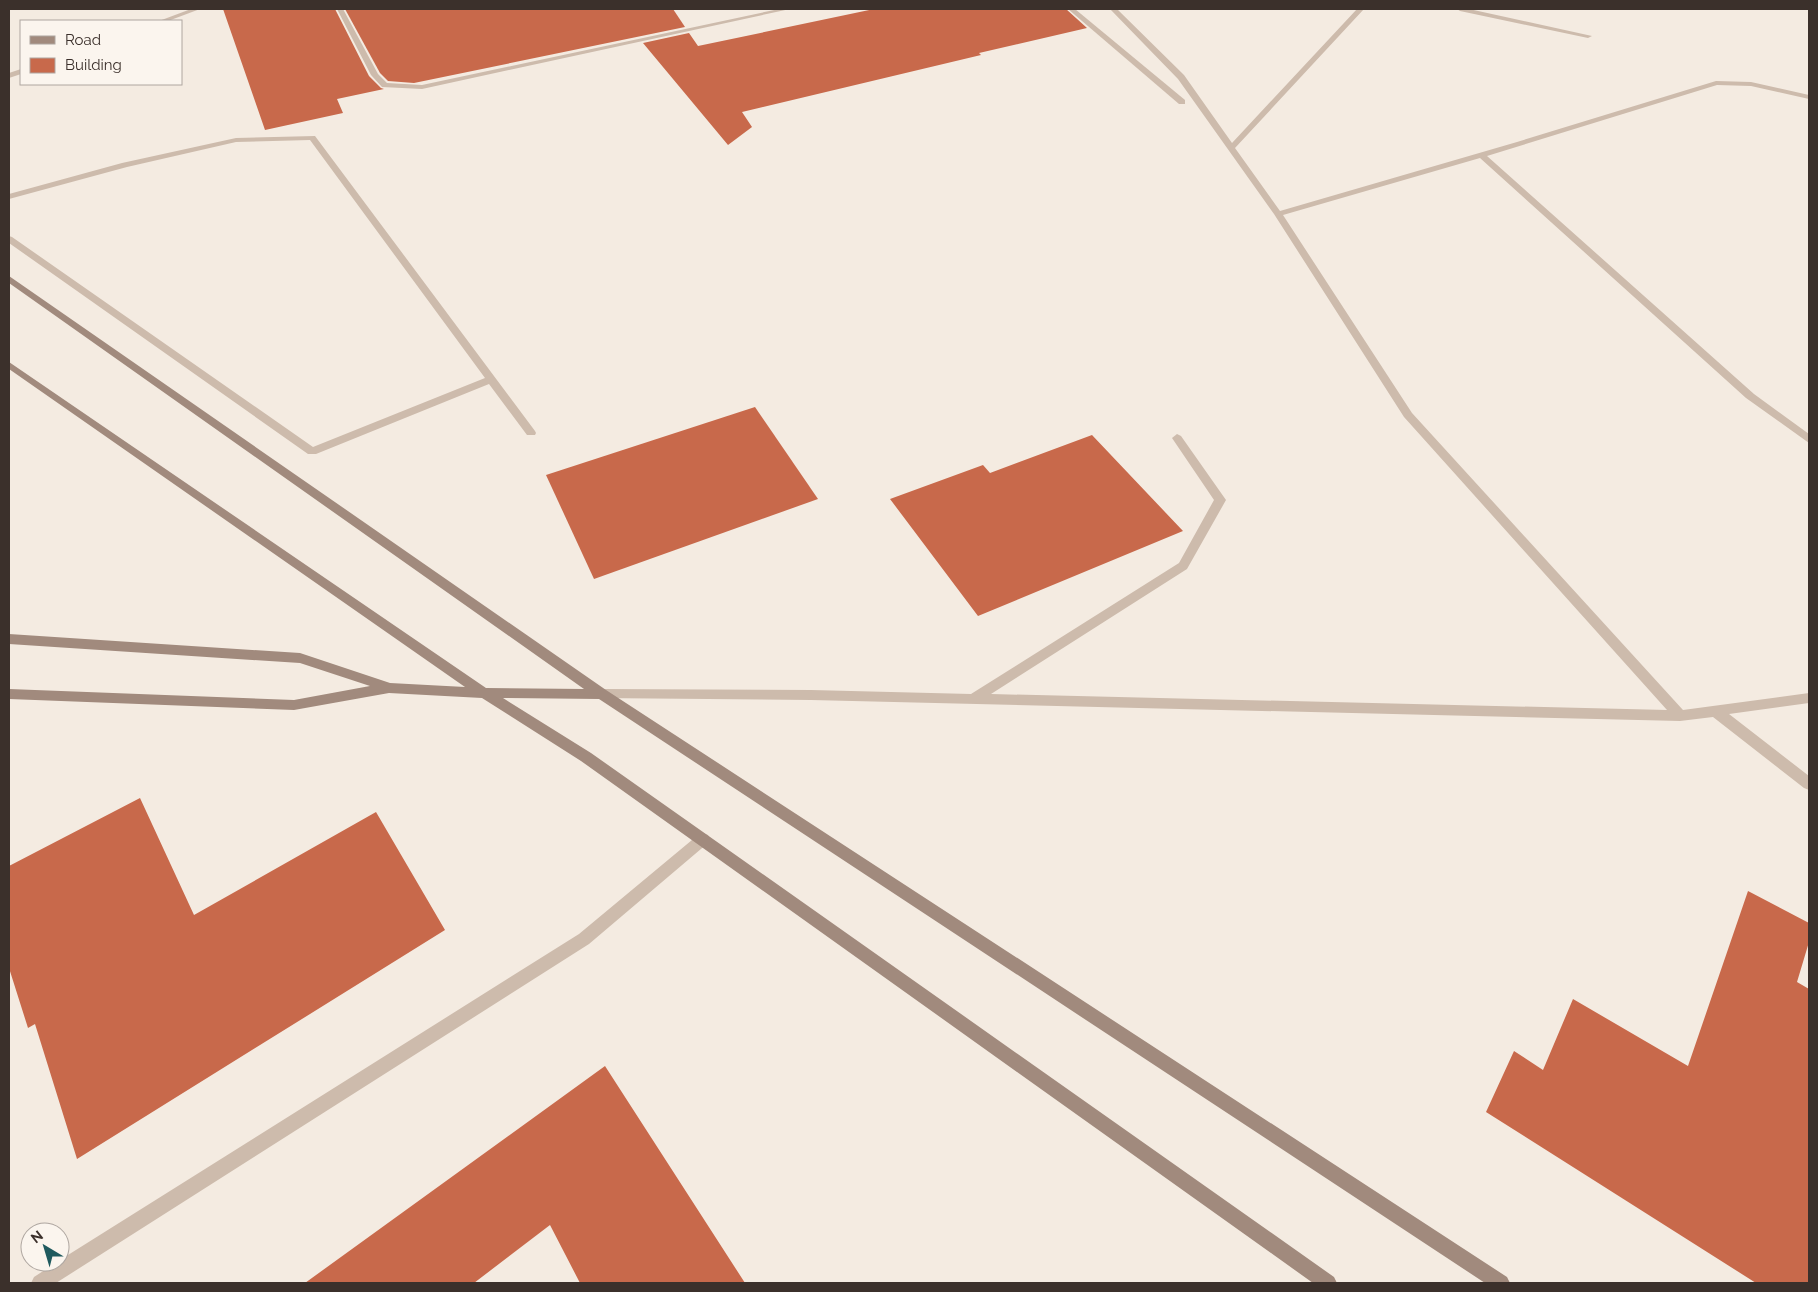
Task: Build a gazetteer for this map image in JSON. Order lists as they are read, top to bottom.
{
  "legend": ["Road", "Building"],
  "north": "top left"
}
